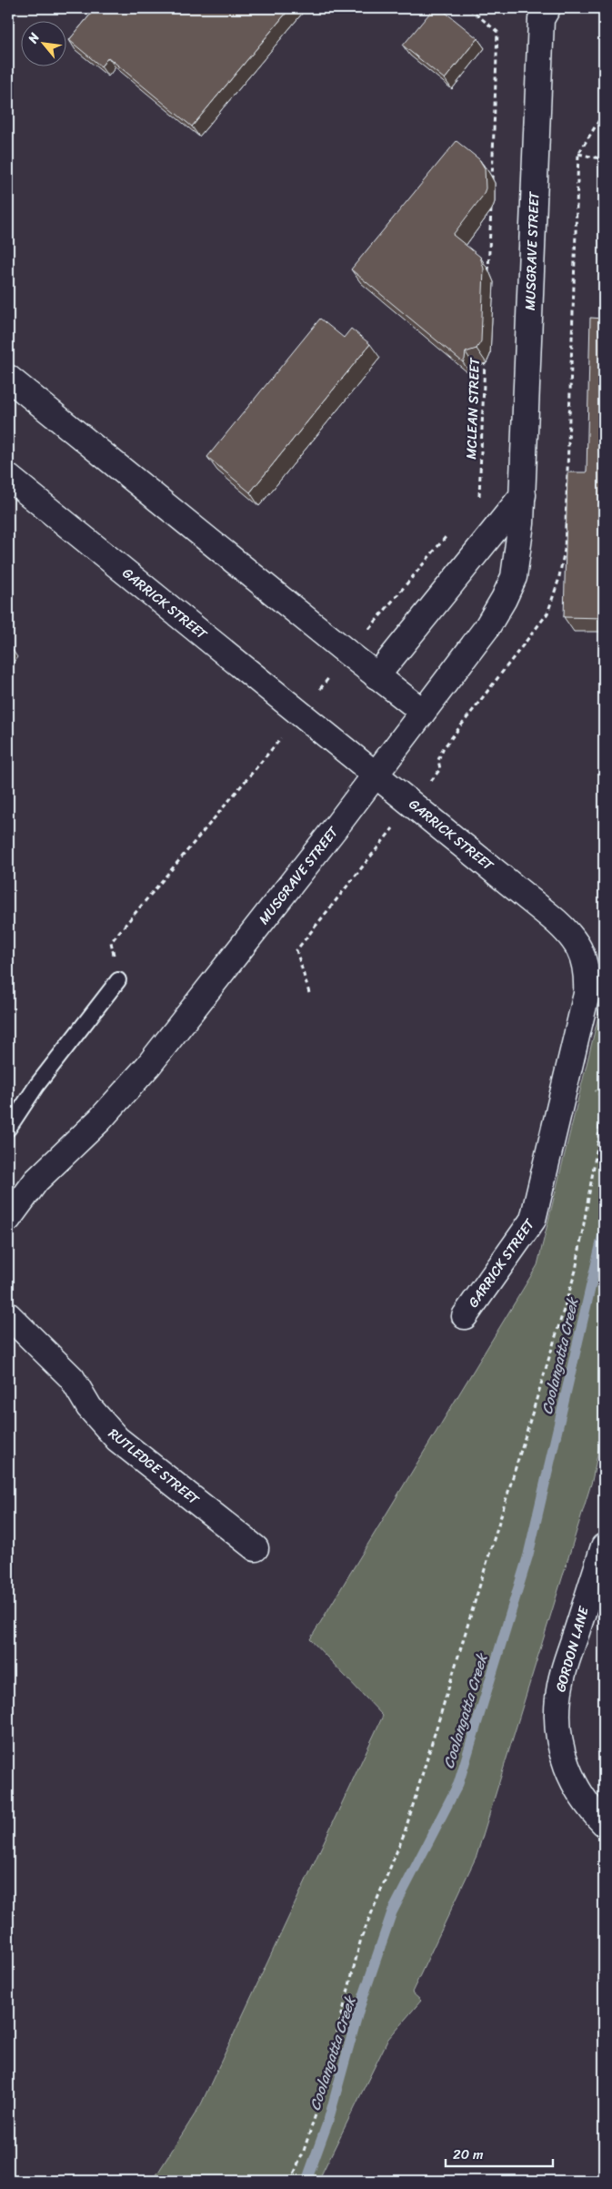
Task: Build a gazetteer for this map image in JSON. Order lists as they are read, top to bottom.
{
  "streets": {
    "street": [
      "MUSGRAVE STREET",
      "GARRICK STREET",
      "RUTLEDGE STREET",
      "GORDON LANE"
    ],
    "path": ["MCLEAN STREET"]
  },
  "crossings": [
    ["MUSGRAVE STREET", "GARRICK STREET"]
  ],
  "water": ["Coolangatta Creek"],
  "scale_bar": "20 m",
  "north": "top left"
}
